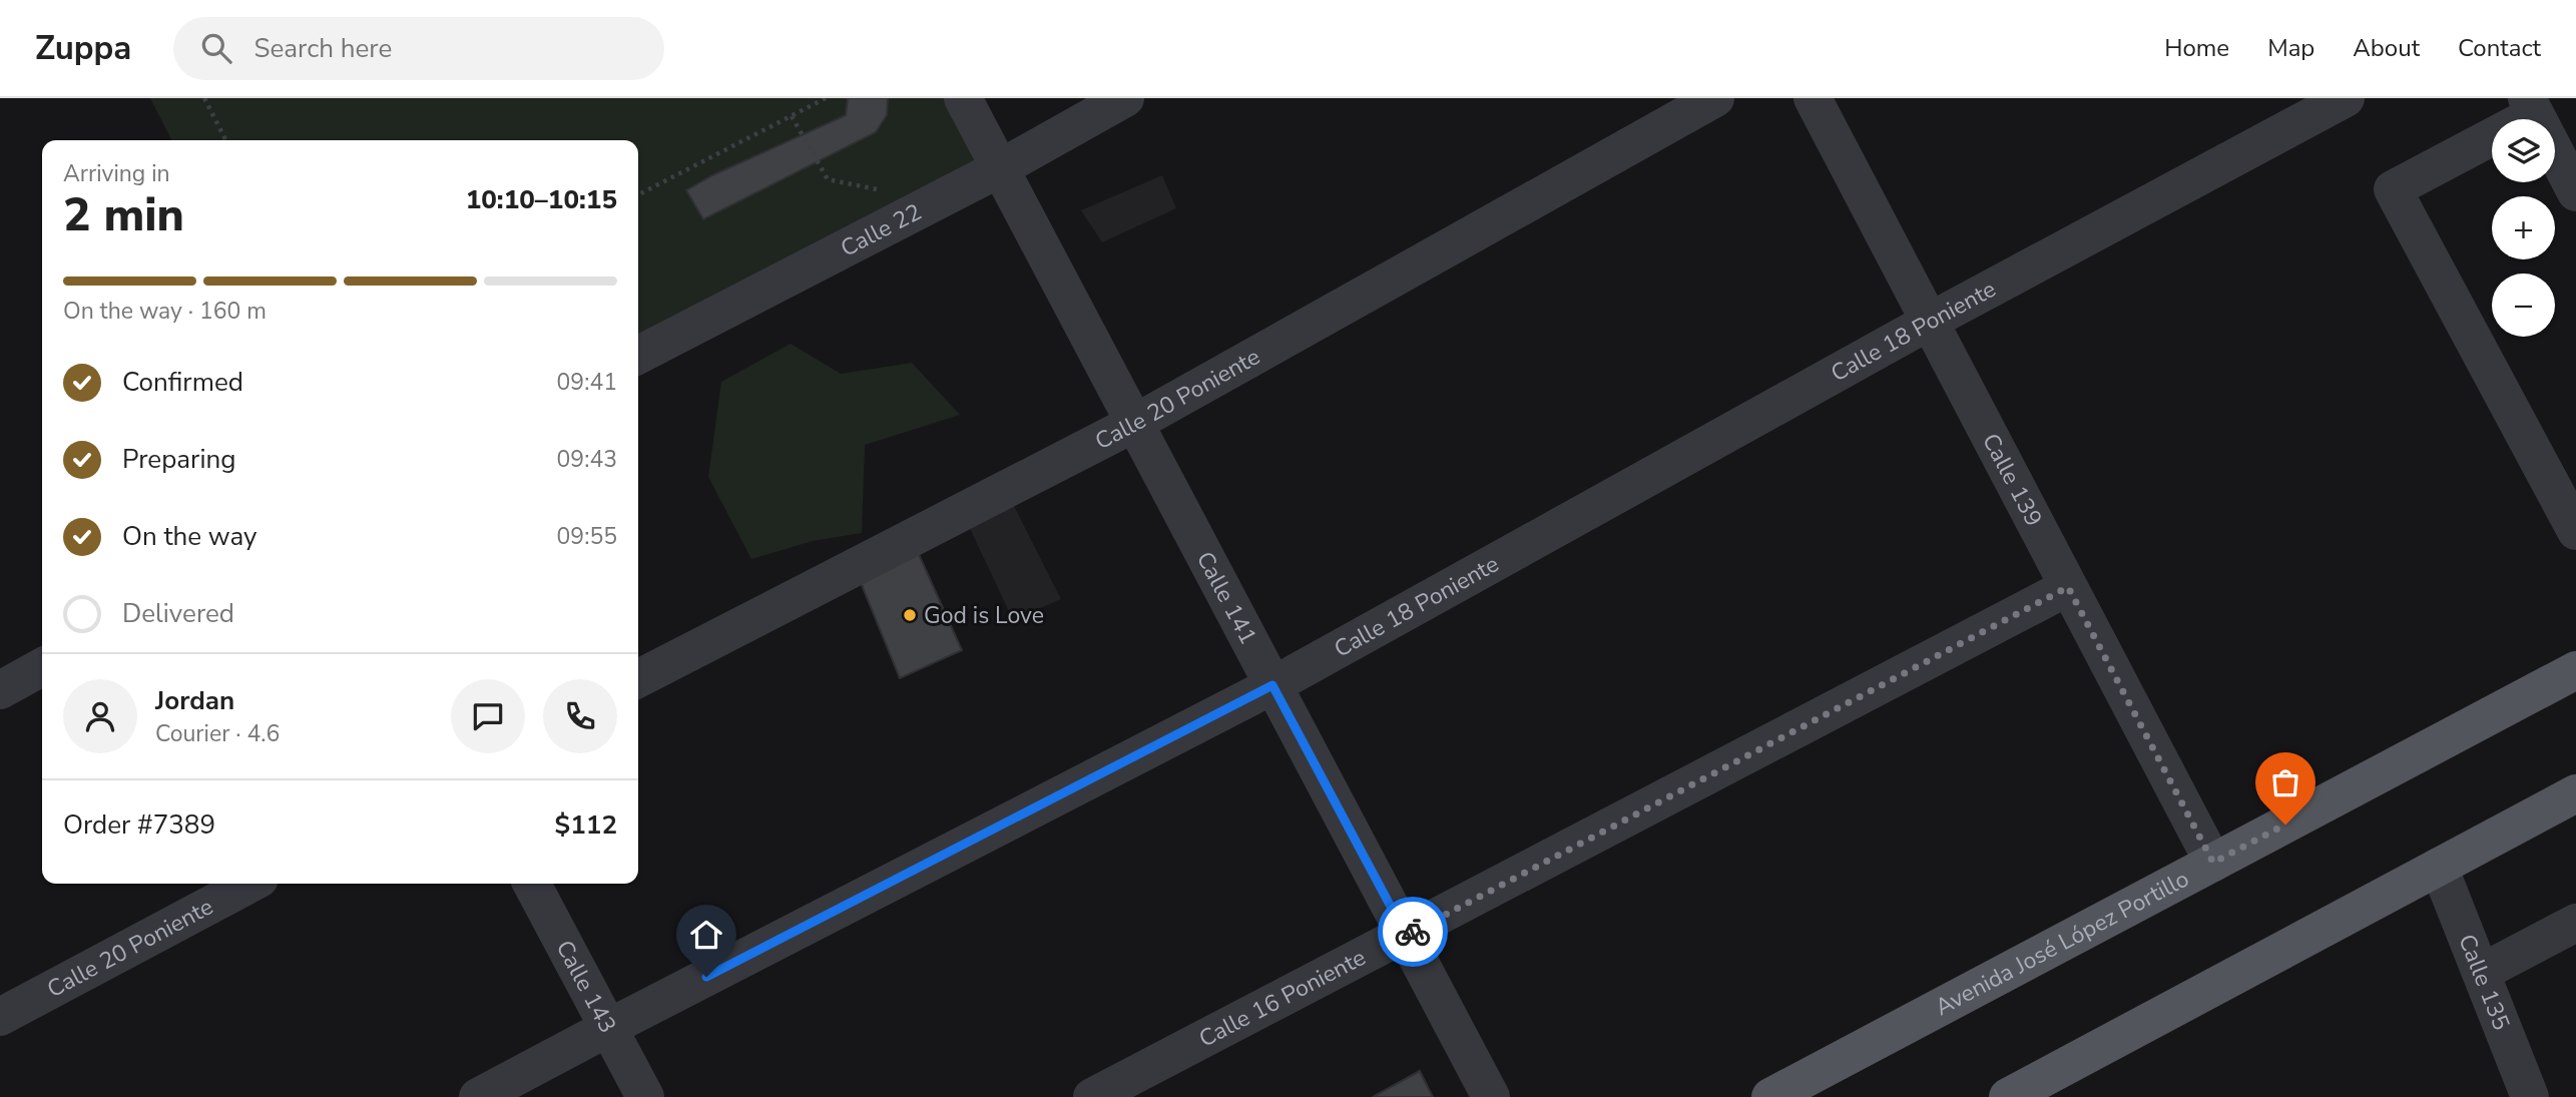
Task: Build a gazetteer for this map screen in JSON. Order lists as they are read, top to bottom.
{
  "streets": {
    "main road": ["Avenida José López Portillo"],
    "street": [
      "Calle 22",
      "Calle 18 Poniente",
      "Calle 20 Poniente",
      "Calle 139",
      "Calle 141",
      "Calle 135",
      "Calle 143",
      "Calle 16 Poniente"
    ]
  },
  "crossings": [
    ["Calle 22", "Calle 141"],
    ["Calle 18 Poniente", "Calle 139"],
    ["Calle 18 Poniente", "Calle 141"],
    ["Calle 18 Poniente", "Calle 143"],
    ["Calle 20 Poniente", "Calle 141"],
    ["Calle 139", "Avenida José López Portillo"],
    ["Calle 139", "Calle 16 Poniente"],
    ["Calle 141", "Calle 16 Poniente"]
  ],
  "places": ["God is Love"],
  "page": {
    "header": "Zuppa",
    "search": "Search here",
    "nav": [
      "Home",
      "Map",
      "About",
      "Contact"
    ],
    "map_buttons": ["+", "−"],
    "heading": ["2 min", "Arriving in", "10:10–10:15"],
    "panel": [
      "Jordan",
      "Courier · 4.6",
      "Order #7389",
      "$112"
    ],
    "bar": "On the way · 160 m",
    "list": [
      ["Confirmed", "09:41"],
      ["Preparing", "09:43"],
      ["On the way", "09:55"],
      "Delivered"
    ]
  }
}
